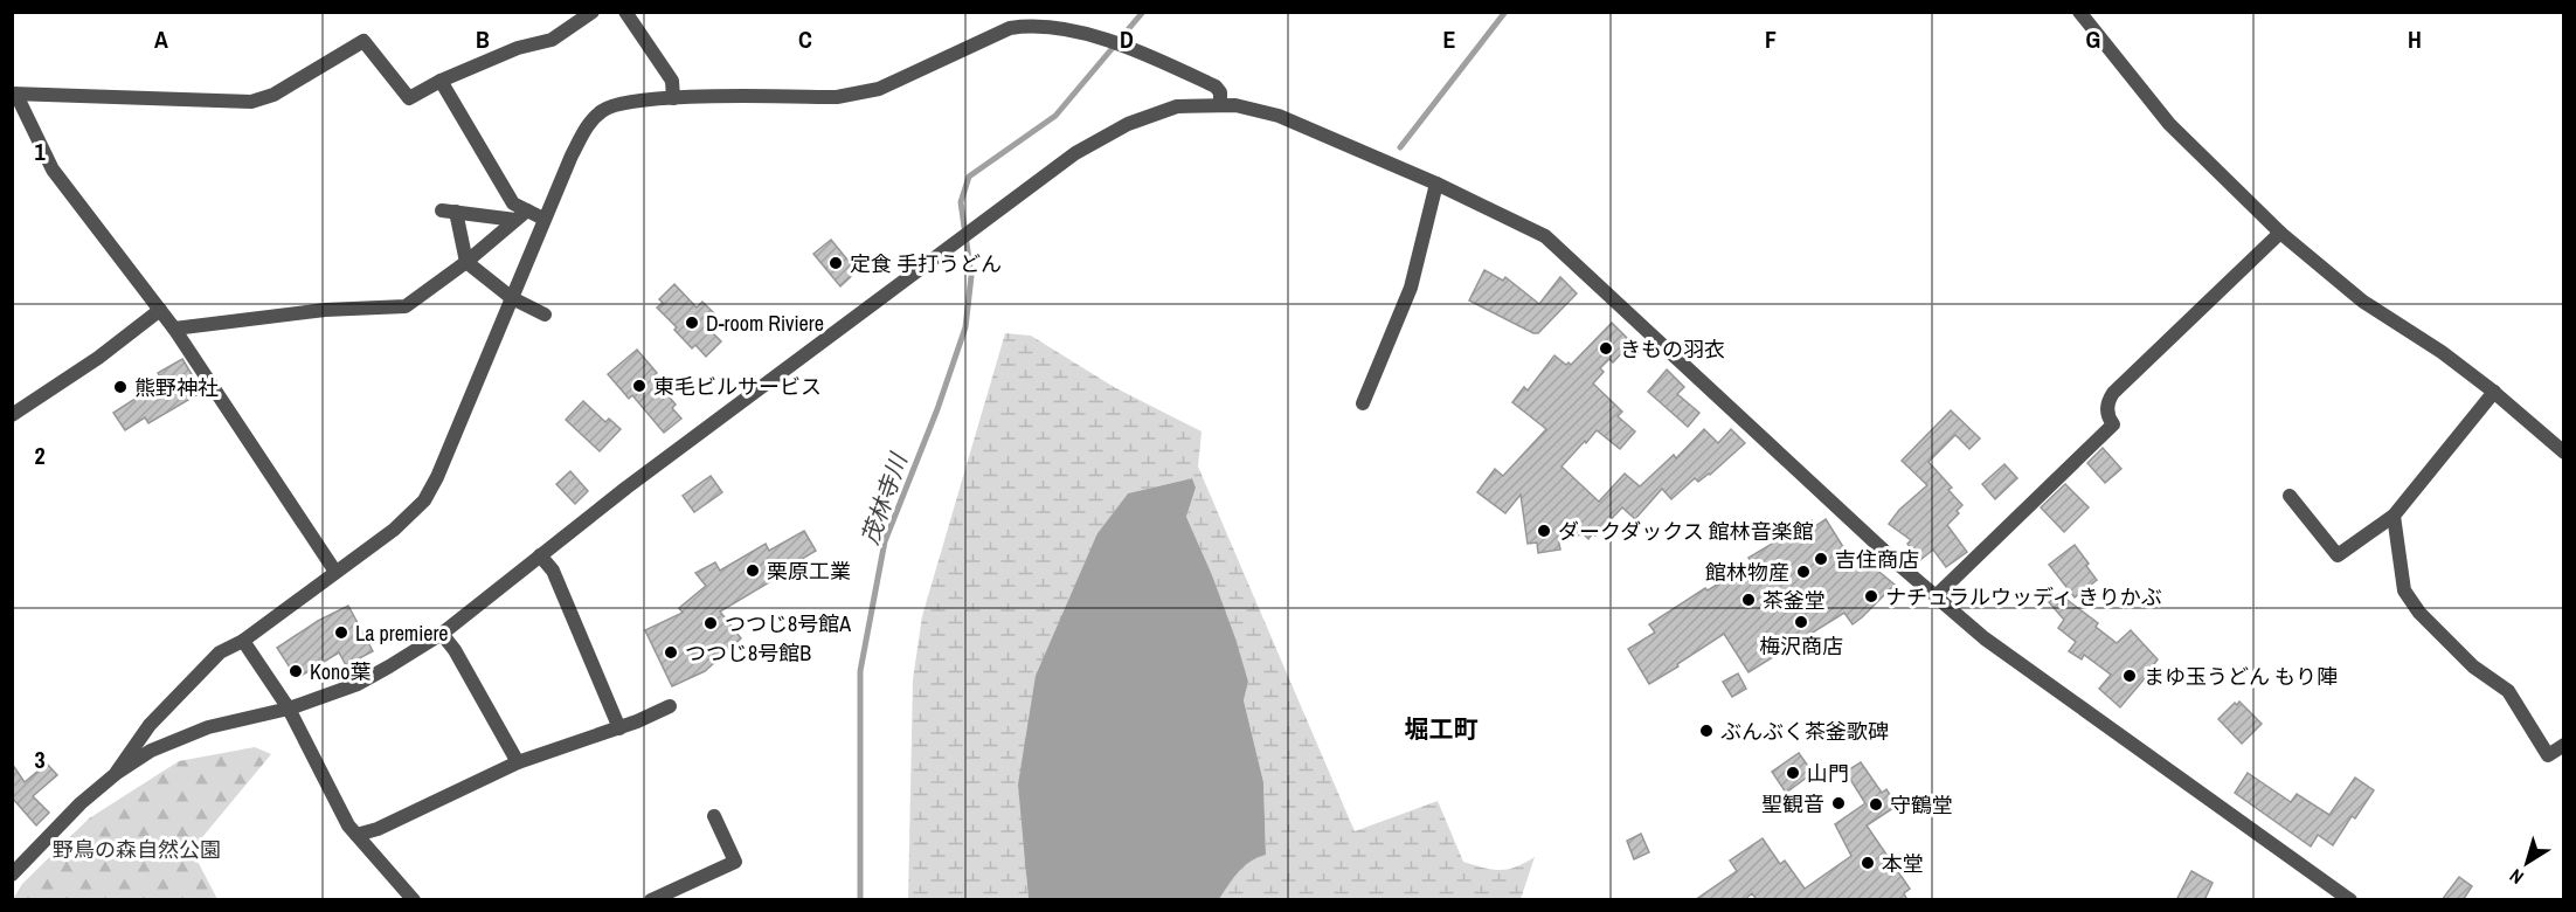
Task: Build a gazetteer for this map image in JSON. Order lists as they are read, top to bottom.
{
  "districts": ["堀工町"],
  "water": ["茂林寺川"],
  "parks": ["野鳥の森自然公園"],
  "places": [
    "定食 手打うどん",
    "D-room Riviere",
    "きもの羽衣",
    "東毛ビルサービス",
    "熊野神社",
    "ダークダックス 館林音楽館",
    "吉住商店",
    "栗原工業",
    "館林物産",
    "ナチュラルウッディ きりかぶ",
    "茶釜堂",
    "梅沢商店",
    "つつじ8号館A",
    "La premiere",
    "つつじ8号館B",
    "Kono葉",
    "まゆ玉うどん もり陣",
    "ぶんぶく茶釜歌碑",
    "山門",
    "聖観音",
    "守鶴堂",
    "本堂"
  ],
  "north": "bottom left",
  "grid": {
    "columns": [
      "A",
      "B",
      "C",
      "D",
      "E",
      "F",
      "G",
      "H"
    ],
    "rows": ["1", "2", "3"]
  }
}
